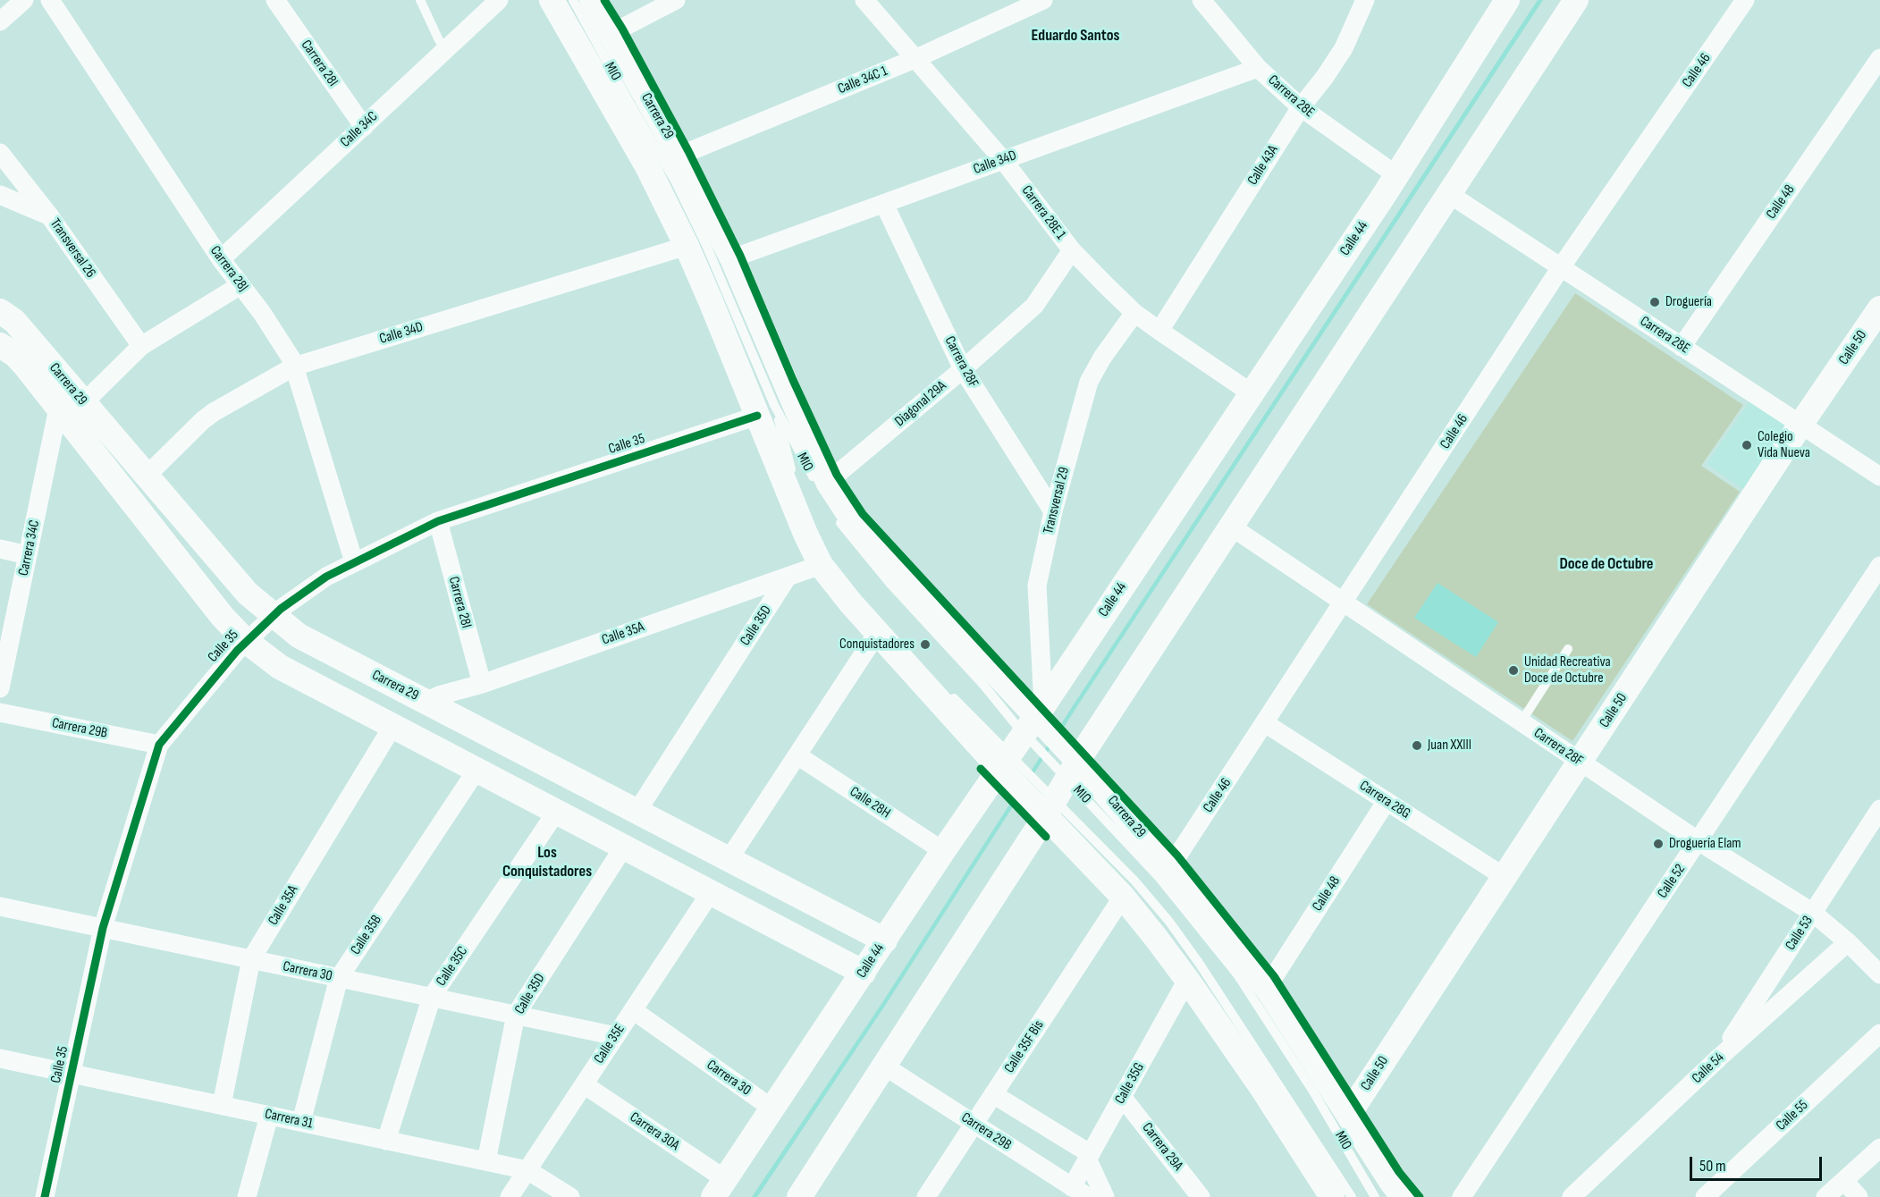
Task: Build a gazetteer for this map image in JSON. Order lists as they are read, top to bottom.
{
  "streets": {
    "main road": ["Carrera 29", "Calle 44", "Calle 50"],
    "street": [
      "Carrera 28I",
      "Calle 46",
      "Calle 34C 1",
      "Carrera 28E",
      "Calle 34C",
      "Calle 34D",
      "Calle 43A",
      "Calle 48",
      "Carrera 28E 1",
      "Transversal 26",
      "Carrera 28J",
      "Carrera 28F",
      "Diagonal 29A",
      "Calle 35",
      "Transversal 29",
      "Carrera 34C",
      "Calle 35D",
      "Calle 35A",
      "Carrera 29B",
      "Carrera 28G",
      "Calle 28H",
      "Calle 52",
      "Calle 53",
      "Calle 35B",
      "Calle 35C",
      "Carrera 30",
      "Calle 35E",
      "Calle 35F Bis",
      "Calle 54",
      "Calle 35G",
      "Calle 55",
      "Carrera 31",
      "Carrera 30A",
      "Carrera 29A"
    ],
    "lane": ["MIO"]
  },
  "crossings": [
    ["Carrera 28I", "Calle 34C"],
    ["Carrera 28I", "Calle 35"],
    ["Carrera 28I", "Calle 35A"],
    ["Calle 46", "Carrera 28E"],
    ["Calle 46", "Carrera 29"],
    ["Calle 46", "Carrera 28F"],
    ["Calle 46", "Carrera 28G"],
    ["MIO", "Carrera 29"],
    ["MIO", "Diagonal 29A"],
    ["MIO", "Calle 35"],
    ["Calle 34C 1", "Carrera 29"],
    ["Calle 34C 1", "Carrera 28E 1"],
    ["Carrera 28E", "Calle 34D"],
    ["Carrera 28E", "Calle 43A"],
    ["Carrera 28E", "Calle 48"],
    ["Carrera 28E", "Calle 44"],
    ["Carrera 28E", "Calle 50"],
    ["Carrera 29", "Calle 34D"],
    ["Carrera 29", "Calle 48"],
    ["Carrera 29", "Calle 44"],
    ["Carrera 29", "Calle 50"],
    ["Carrera 29", "Diagonal 29A"],
    ["Carrera 29", "Calle 35"],
    ["Carrera 29", "Transversal 29"],
    ["Carrera 29", "Carrera 34C"],
    ["Carrera 29", "Calle 35D"],
    ["Carrera 29", "Calle 35A"],
    ["Carrera 29", "Calle 35B"],
    ["Carrera 29", "Calle 35C"],
    ["Carrera 29", "Calle 35E"],
    ["Carrera 29", "Calle 35F Bis"],
    ["Carrera 29", "Calle 35G"],
    ["Calle 34C", "Carrera 28J"],
    ["Calle 34D", "Carrera 28E 1"],
    ["Calle 34D", "Carrera 28J"],
    ["Calle 34D", "Carrera 28F"],
    ["Calle 43A", "Carrera 28E 1"],
    ["Calle 48", "Carrera 28G"],
    ["Carrera 28E 1", "Calle 44"],
    ["Carrera 28E 1", "Diagonal 29A"],
    ["Carrera 28E 1", "Transversal 29"],
    ["Calle 44", "Transversal 29"],
    ["Calle 44", "Calle 28H"],
    ["Calle 44", "Carrera 30"],
    ["Calle 44", "Carrera 30A"],
    ["Carrera 28J", "Calle 35"],
    ["Calle 50", "Carrera 28F"],
    ["Calle 50", "Carrera 28G"],
    ["Carrera 28F", "Diagonal 29A"],
    ["Carrera 28F", "Transversal 29"],
    ["Carrera 28F", "Calle 52"],
    ["Carrera 28F", "Calle 53"],
    ["Carrera 28F", "Calle 54"],
    ["Calle 35", "Carrera 29B"],
    ["Calle 35", "Carrera 30"],
    ["Calle 35", "Carrera 31"],
    ["Calle 35D", "Calle 35A"],
    ["Calle 35D", "Carrera 30"],
    ["Calle 35D", "Carrera 31"],
    ["Calle 35A", "Carrera 30"],
    ["Calle 35A", "Carrera 31"],
    ["Carrera 29B", "Calle 35F Bis"],
    ["Carrera 29B", "Calle 35G"],
    ["Calle 53", "Calle 54"],
    ["Calle 35B", "Carrera 30"],
    ["Calle 35B", "Carrera 31"],
    ["Calle 35C", "Carrera 30"],
    ["Calle 35C", "Carrera 31"],
    ["Carrera 30", "Calle 35E"],
    ["Calle 35E", "Carrera 31"],
    ["Calle 35E", "Carrera 30A"],
    ["Calle 35G", "Carrera 29A"]
  ],
  "districts": ["Eduardo Santos", "Doce de Octubre", "Los Conquistadores"],
  "places": [
    "Droguería",
    "Colegio Vida Nueva",
    "Conquistadores",
    "Unidad Recreativa Doce de Octubre",
    "Juan XXIII",
    "Droguería Elam"
  ],
  "scale_bar": "50 m"
}
